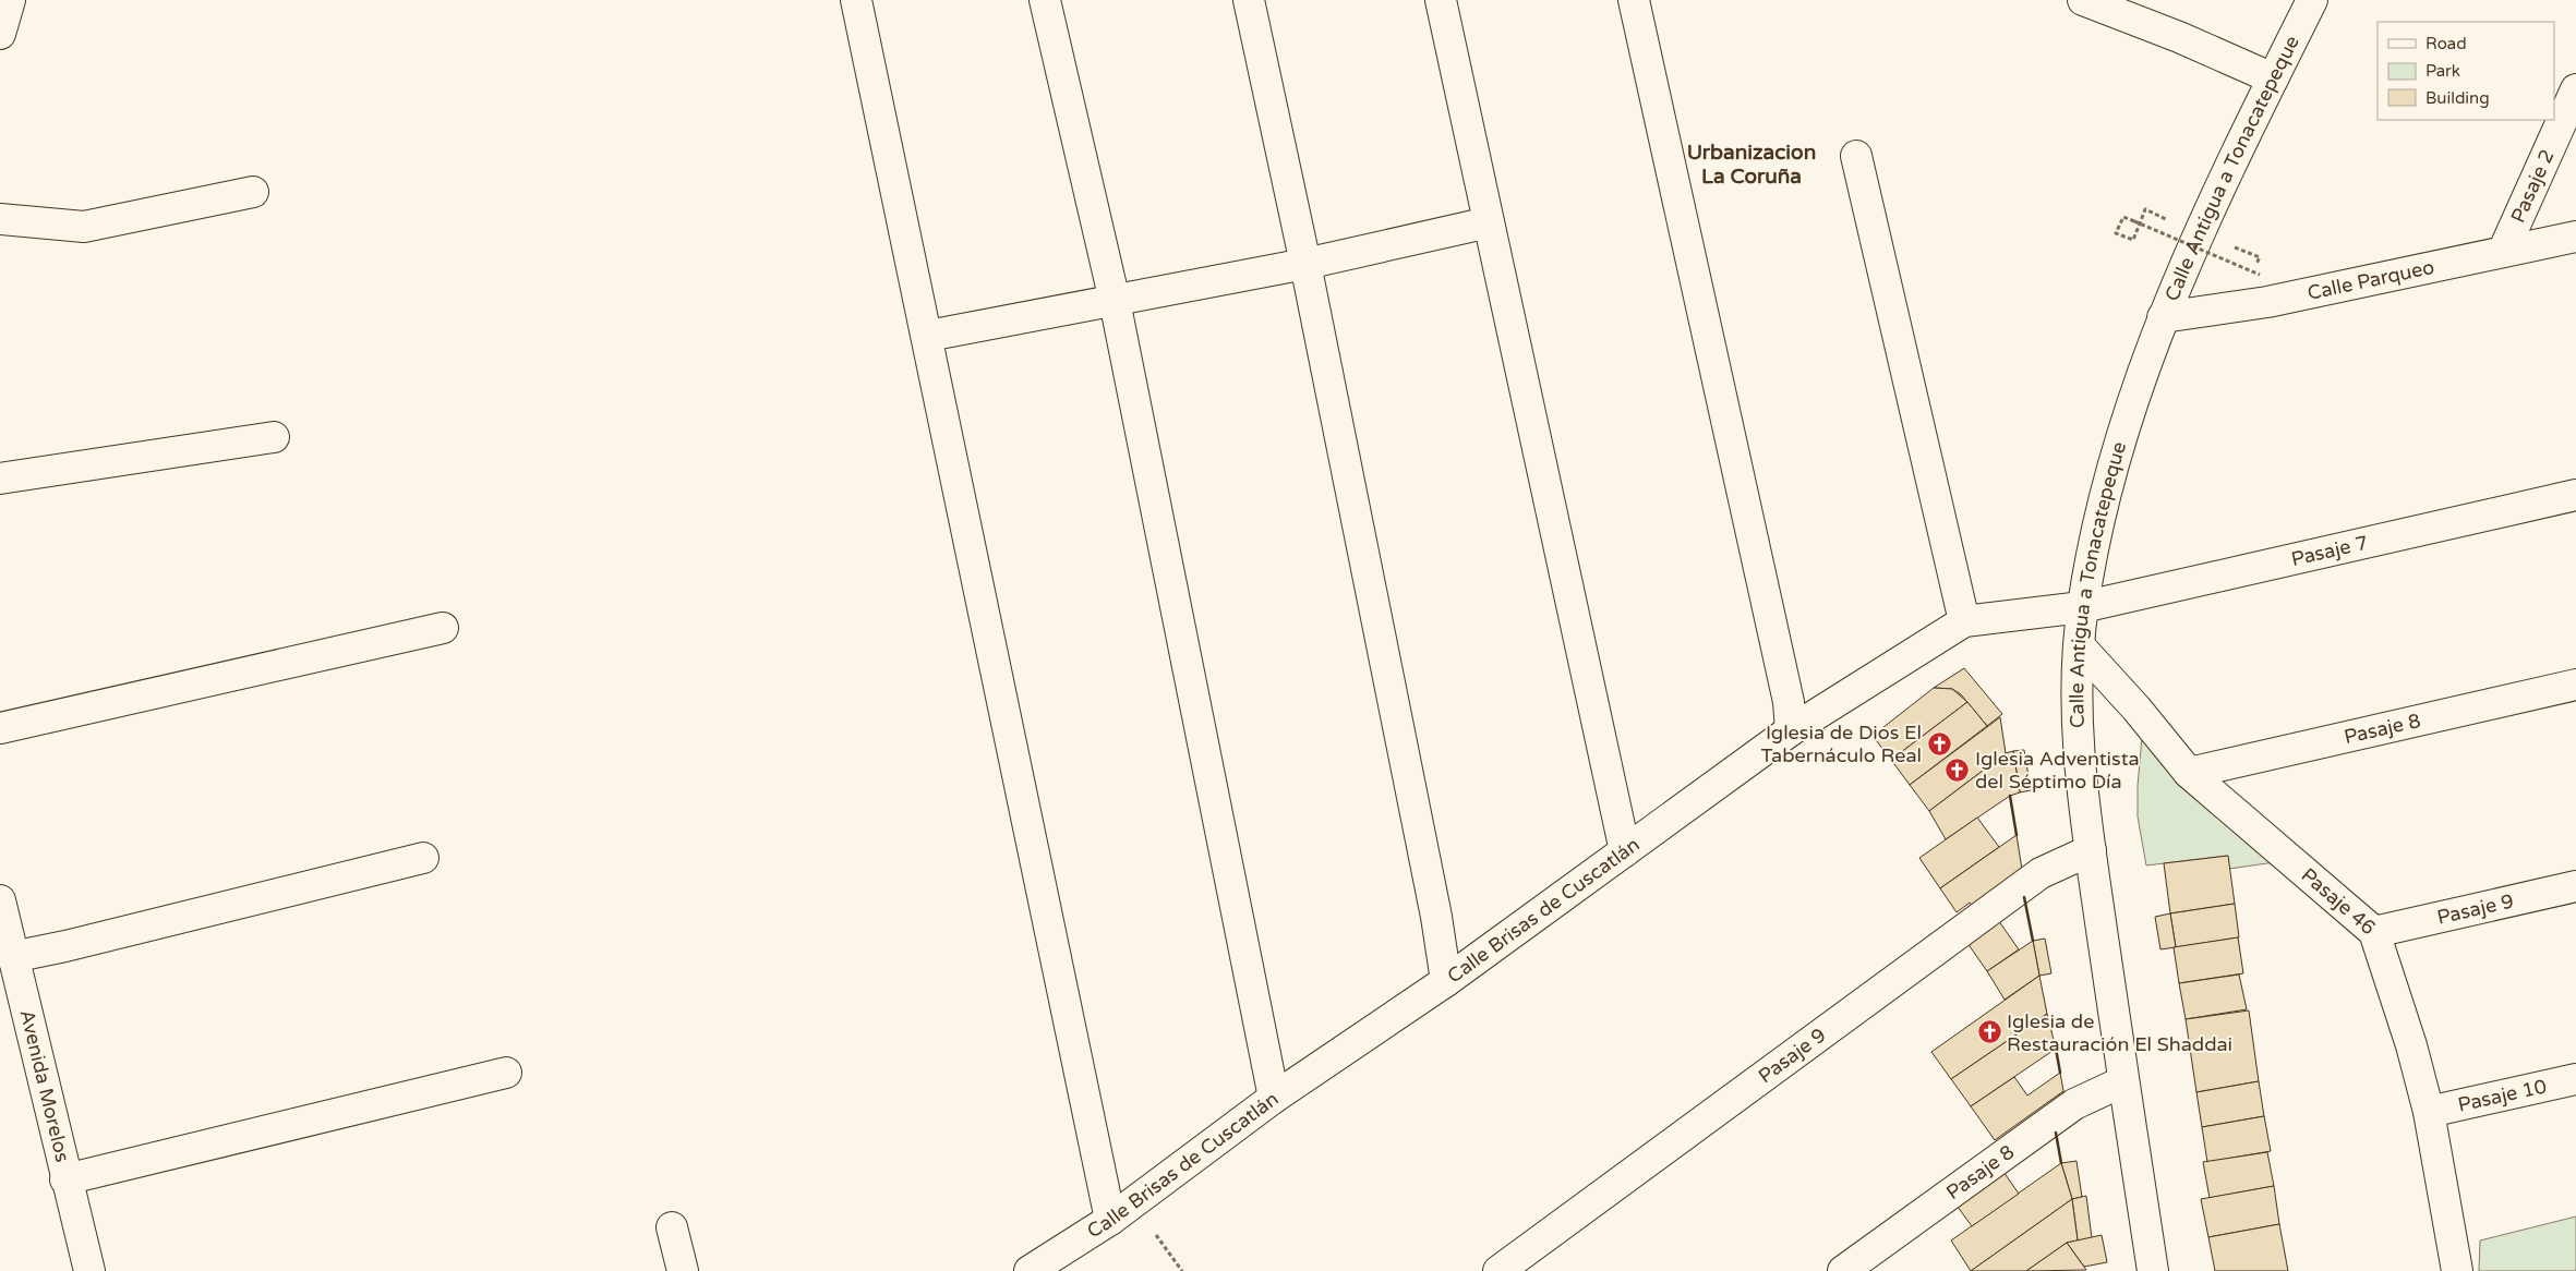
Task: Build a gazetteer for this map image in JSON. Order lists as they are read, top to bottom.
{
  "streets": {
    "street": [
      "Calle Antigua a Tonacatepeque",
      "Pasaje 2",
      "Calle Parqueo",
      "Pasaje 7",
      "Pasaje 8",
      "Pasaje 46",
      "Pasaje 9",
      "Calle Brisas de Cuscatlán",
      "Avenida Morelos",
      "Pasaje 10"
    ]
  },
  "crossings": [
    ["Calle Antigua a Tonacatepeque", "Calle Parqueo"],
    ["Calle Antigua a Tonacatepeque", "Pasaje 7"],
    ["Calle Antigua a Tonacatepeque", "Pasaje 8"],
    ["Calle Antigua a Tonacatepeque", "Pasaje 46"],
    ["Calle Antigua a Tonacatepeque", "Pasaje 9"],
    ["Calle Antigua a Tonacatepeque", "Calle Brisas de Cuscatlán"],
    ["Pasaje 2", "Calle Parqueo"],
    ["Pasaje 7", "Calle Brisas de Cuscatlán"],
    ["Pasaje 8", "Pasaje 46"],
    ["Pasaje 46", "Pasaje 9"],
    ["Pasaje 46", "Pasaje 10"]
  ],
  "districts": ["Urbanizacion La Coruña"],
  "places": {
    "church": ["Iglesia de Dios El Tabernáculo Real", "Iglesia Adventista del Séptimo Día", "Iglesia de Restauración El Shaddai"]
  },
  "legend": ["Road", "Park", "Building"]
}
